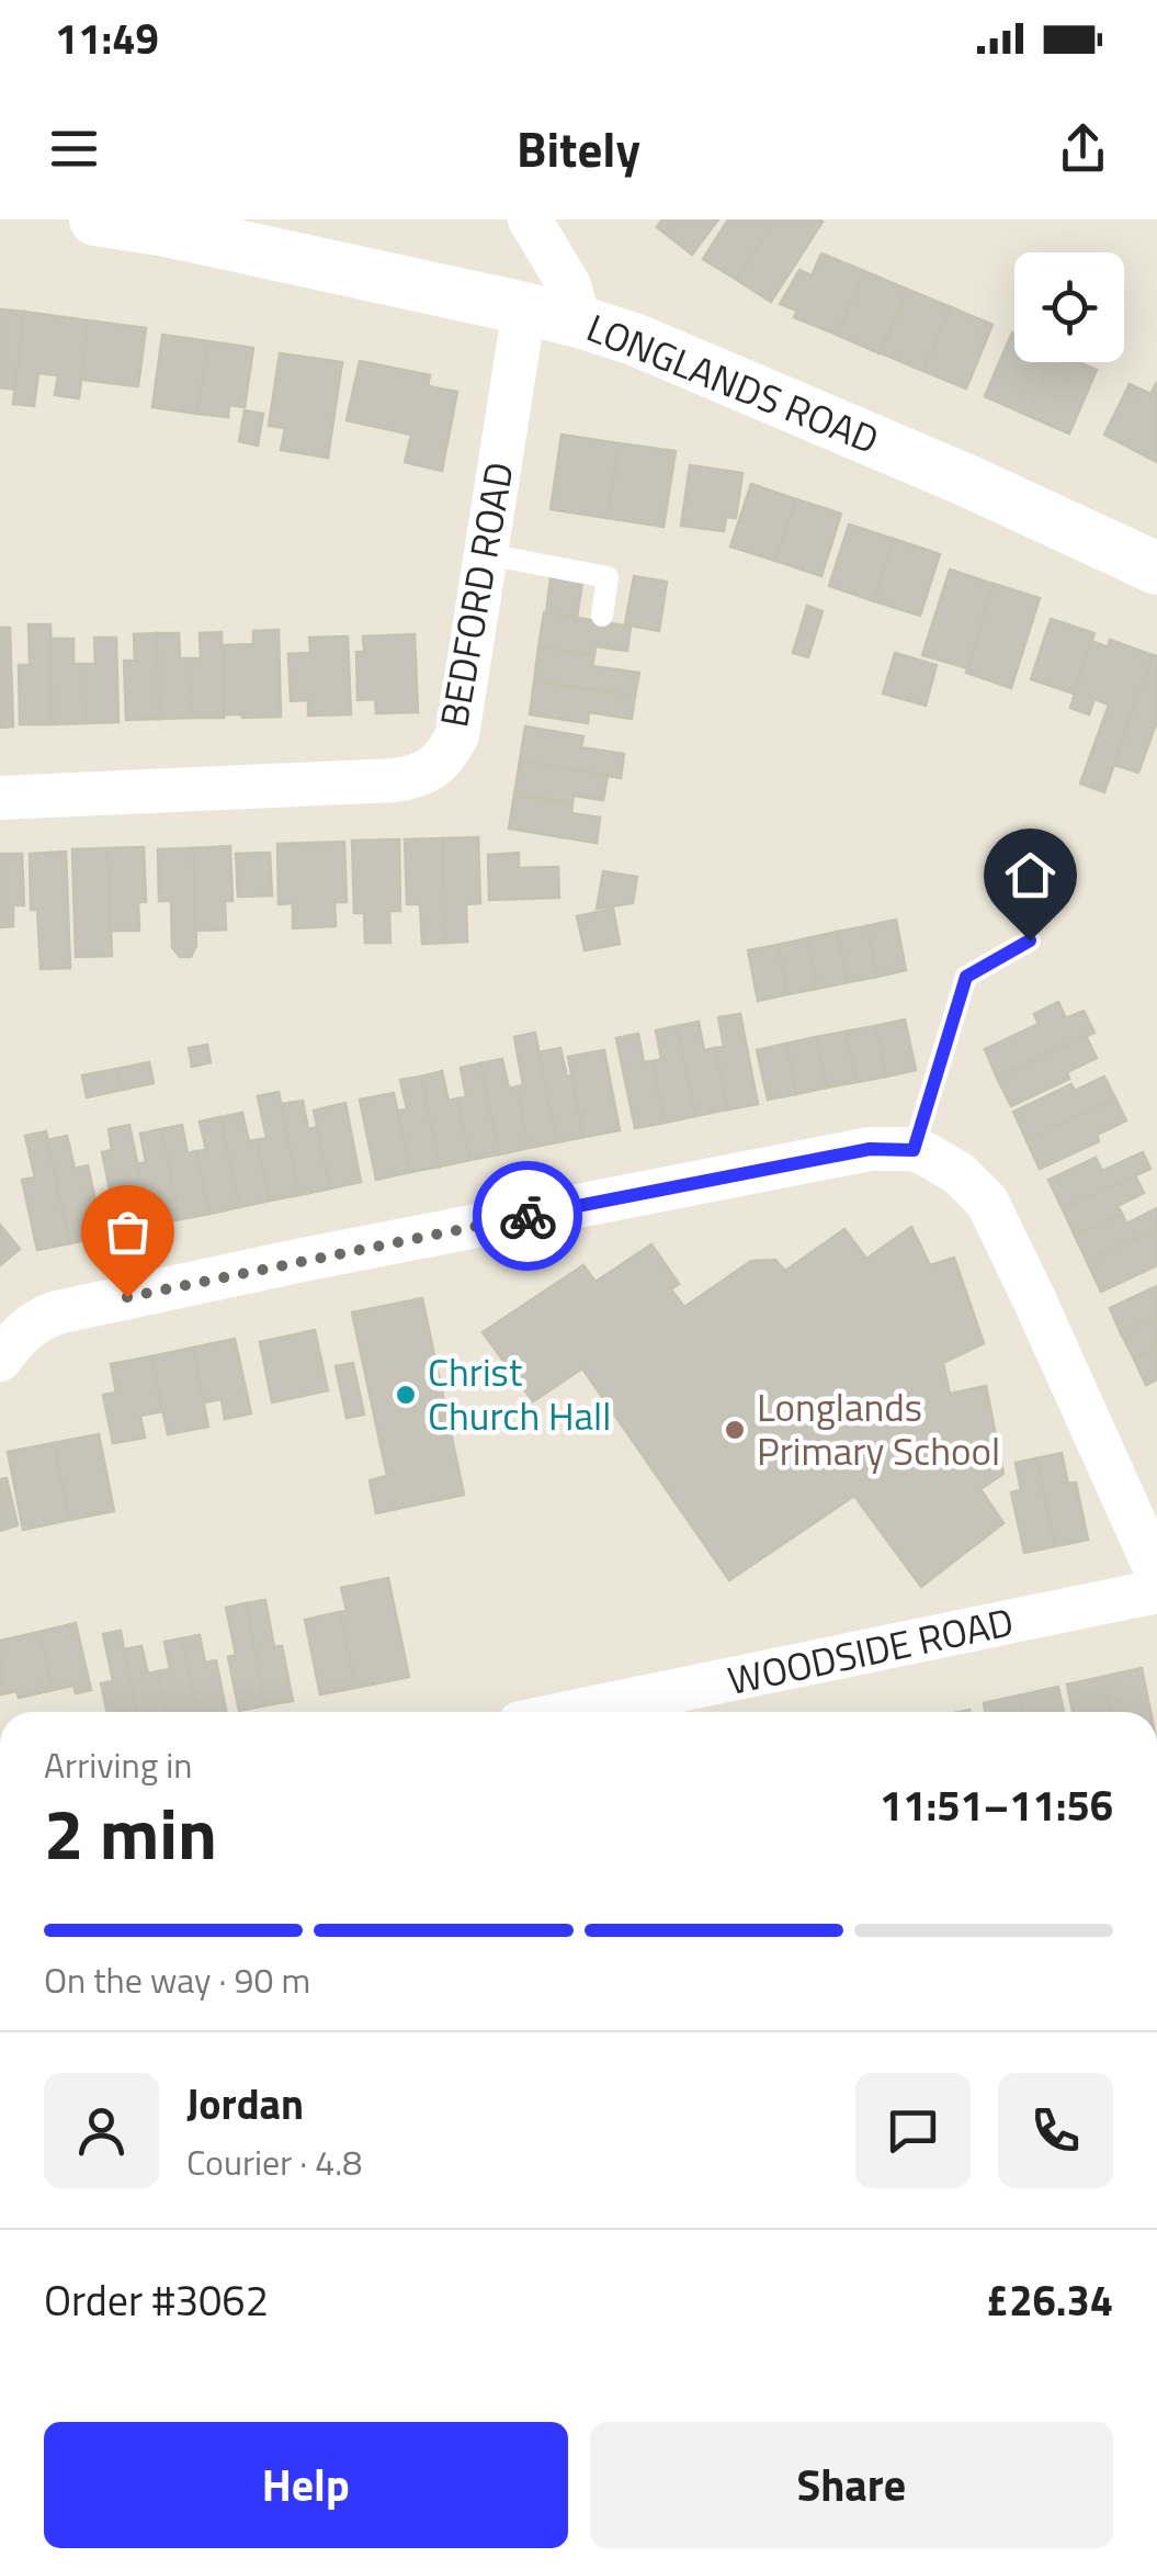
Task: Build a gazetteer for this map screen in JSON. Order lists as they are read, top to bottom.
{
  "streets": {
    "street": ["LONGLANDS ROAD", "BEDFORD ROAD", "WOODSIDE ROAD"]
  },
  "crossings": [
    ["LONGLANDS ROAD", "BEDFORD ROAD"]
  ],
  "places": ["Christ Church Hall", "Longlands Primary School"],
  "page": {
    "status": "11:49",
    "header": "Bitely",
    "heading": ["2 min", "Arriving in", "11:51–11:56"],
    "panel": [
      "Jordan",
      "Courier · 4.8",
      "Order #3062",
      "£26.34"
    ],
    "bar": "On the way · 90 m",
    "buttons": ["Help", "Share"]
  }
}
